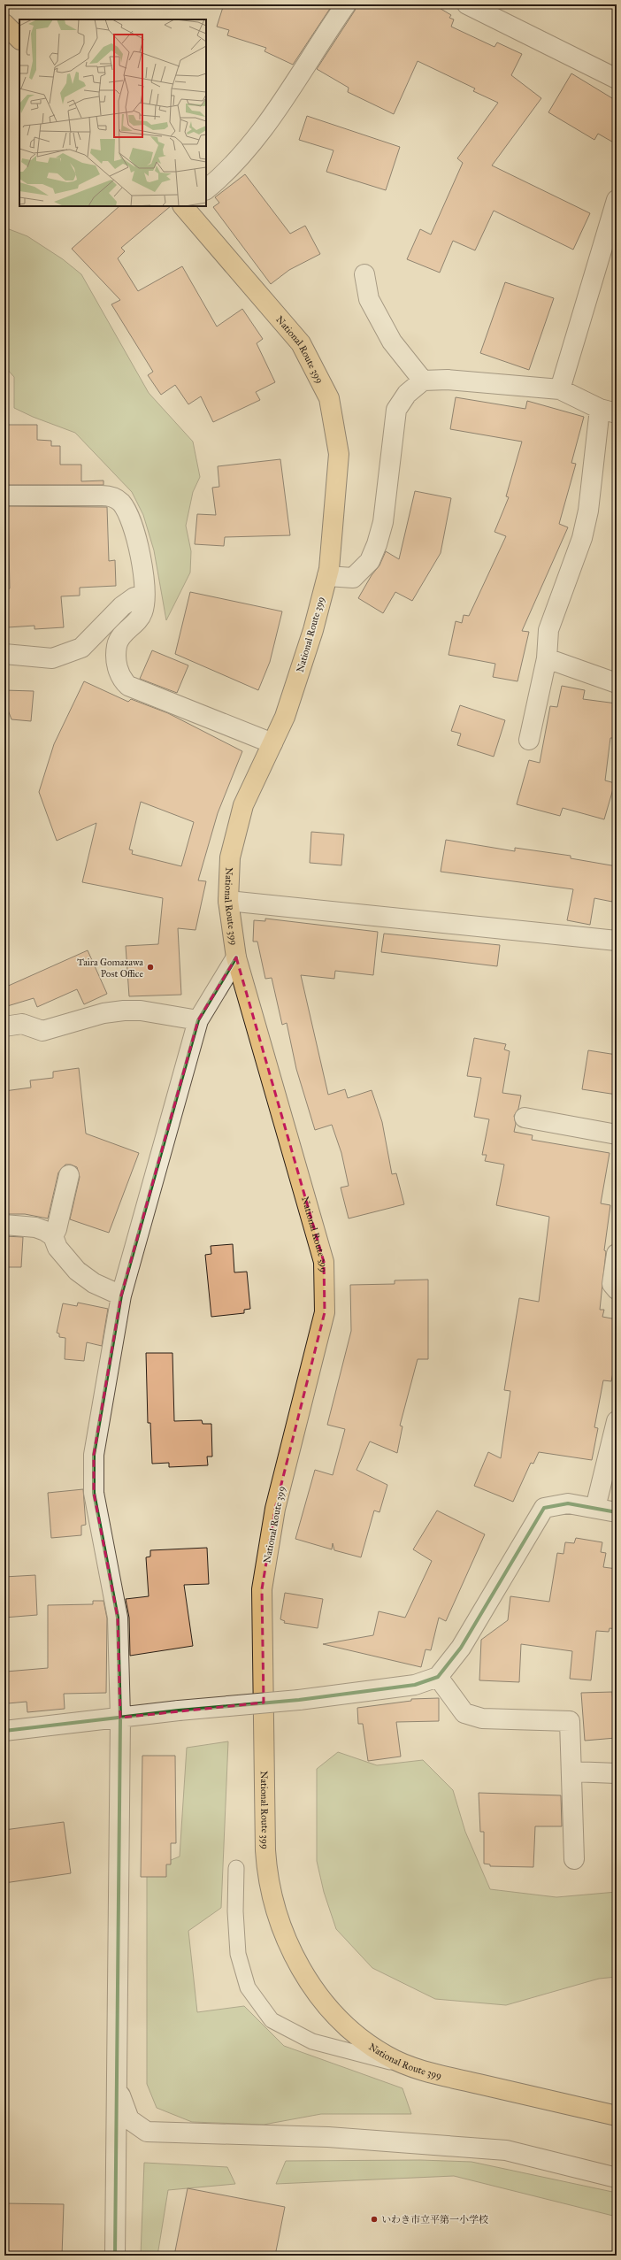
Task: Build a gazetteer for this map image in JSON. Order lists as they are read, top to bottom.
{
  "streets": {
    "highway": ["National Route 399"]
  },
  "places": ["Taira Gomazawa Post Office", "いわき市立平第一小学校"]
}
